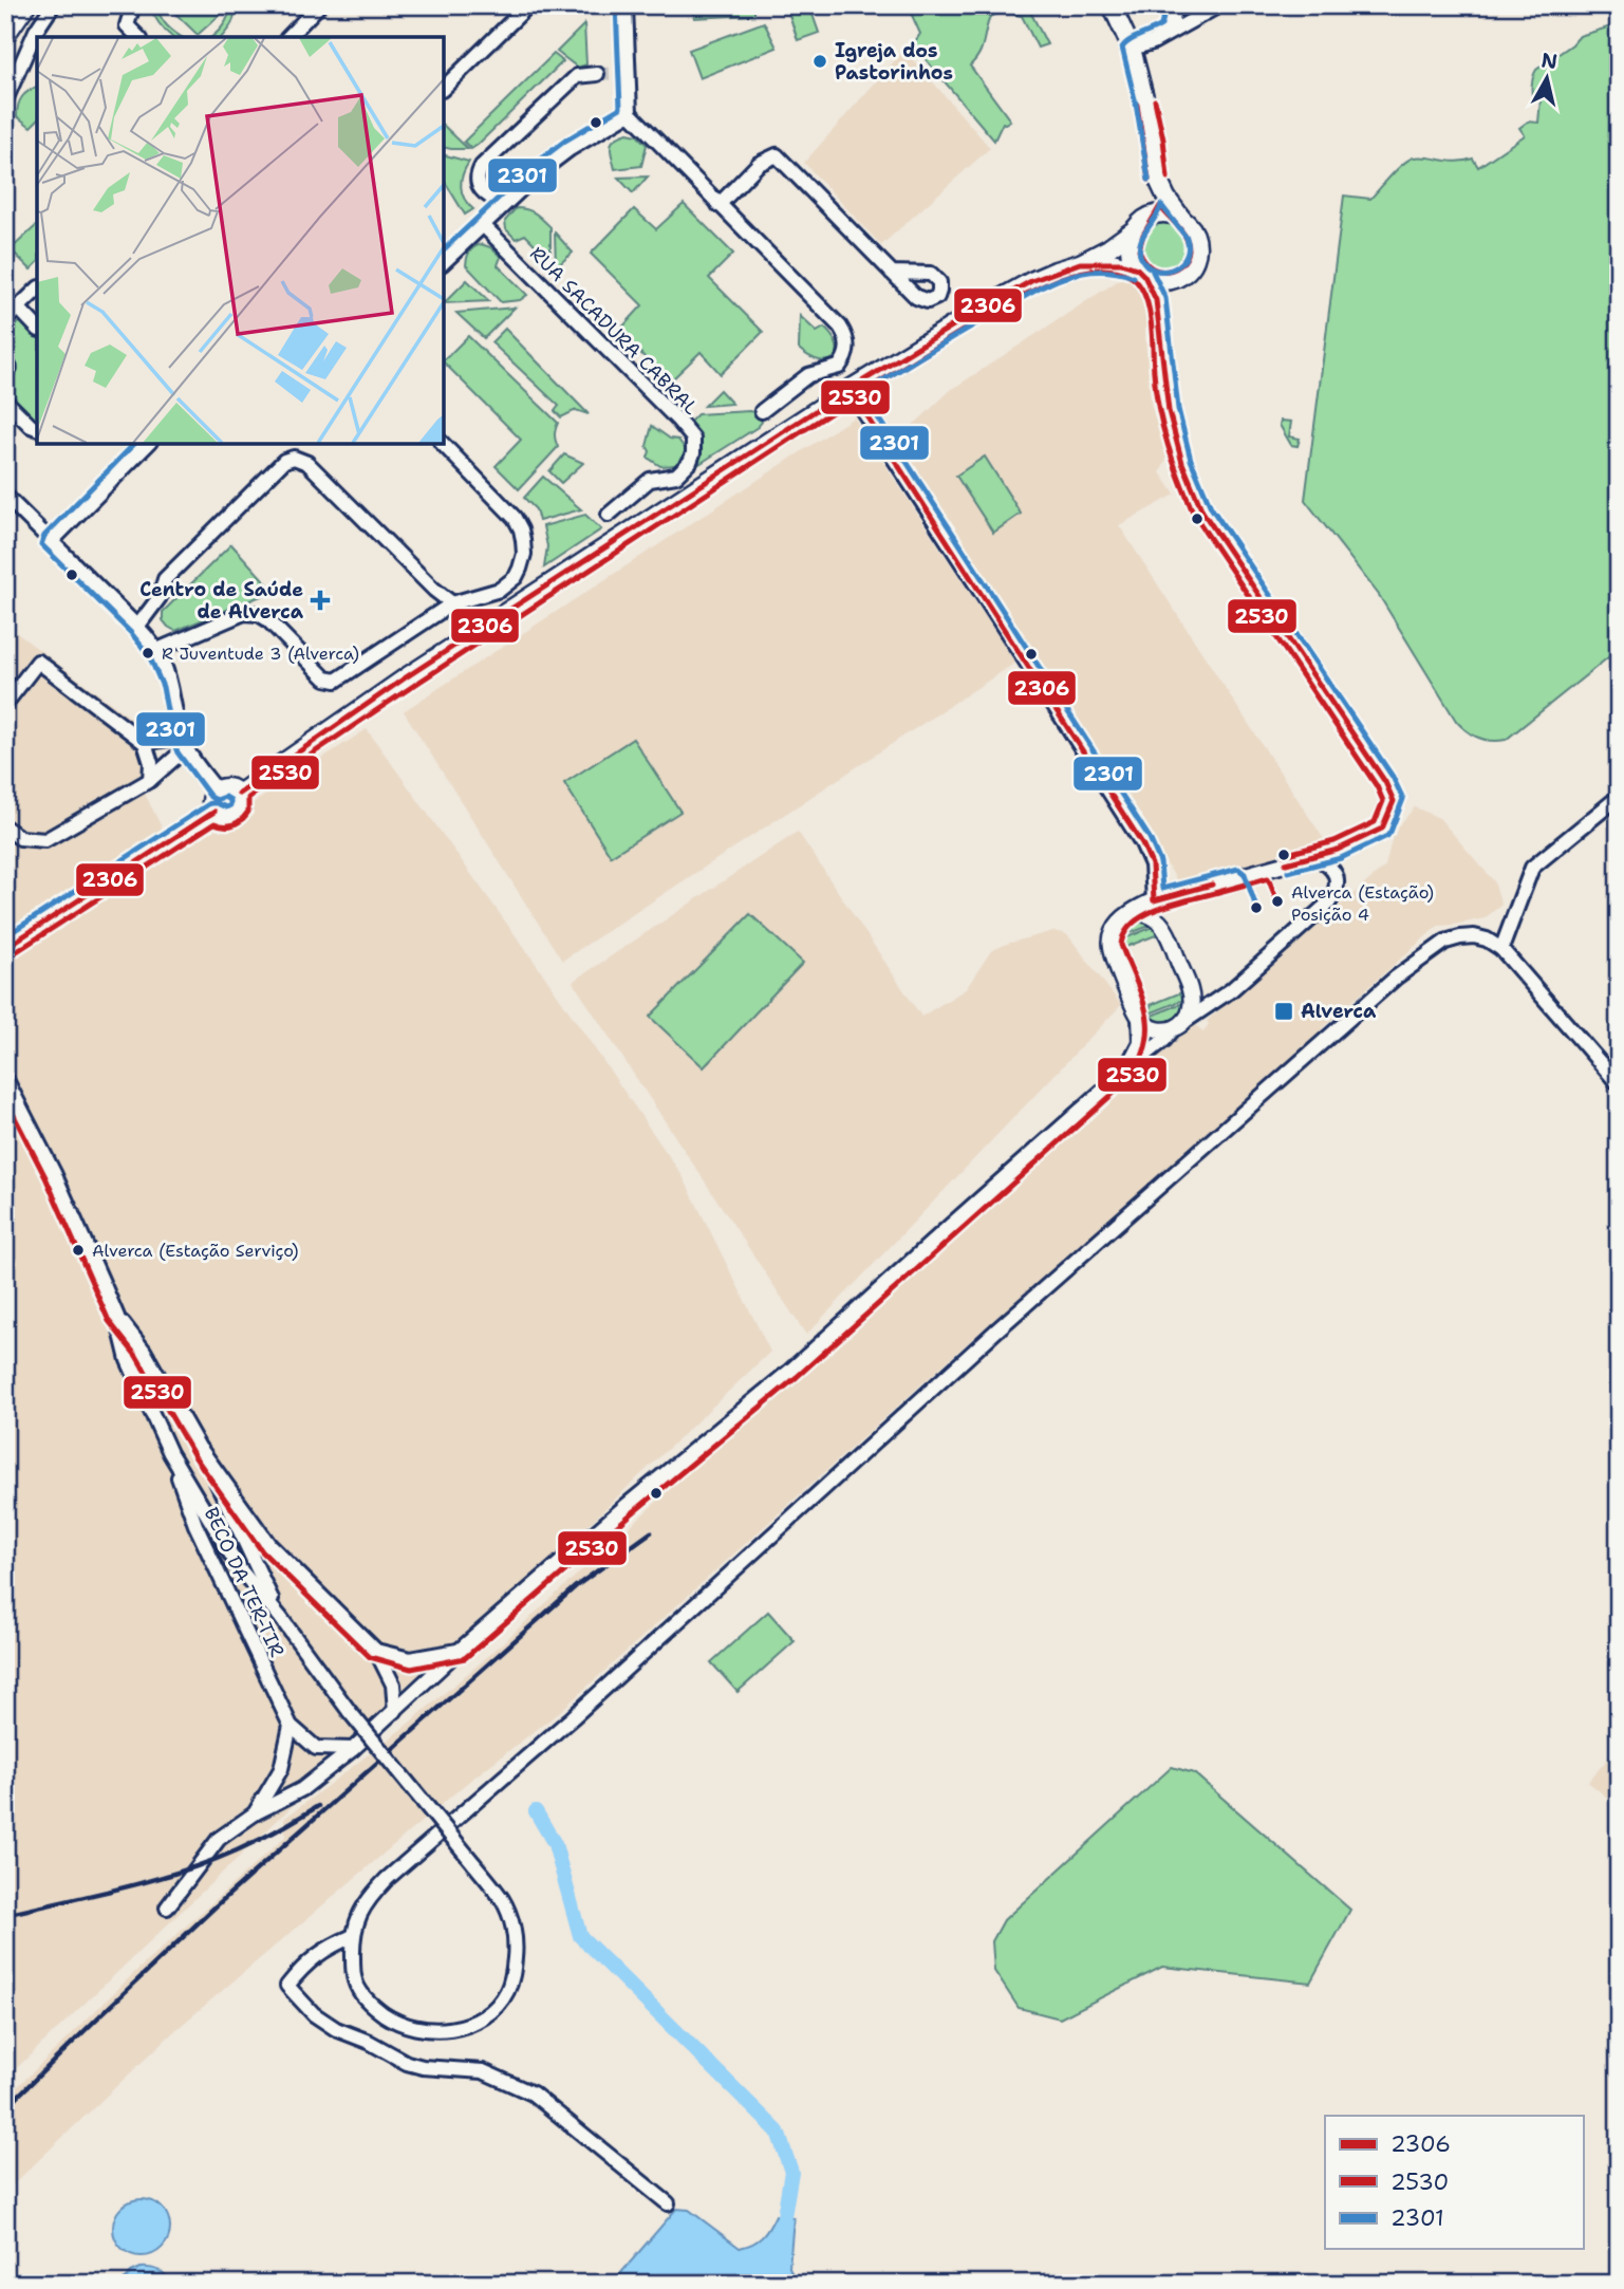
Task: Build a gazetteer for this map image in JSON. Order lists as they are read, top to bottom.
{
  "streets": {
    "street": ["RUA SACADURA CABRAL", "BECO DA TER-TIR"]
  },
  "places": {
    "other": [
      "Igreja dos Pastorinhos",
      "R Juventude 3 (Alverca)",
      "Alverca (Estação) Posição 4",
      "Alverca (Estação Serviço)"
    ],
    "health": ["Centro de Saúde de Alverca"],
    "transit": ["Alverca"]
  },
  "lines": ["transit line 2301", "transit line 2530", "transit line 2306"],
  "legend": ["2306", "2530", "2301"],
  "north": "top"
}
